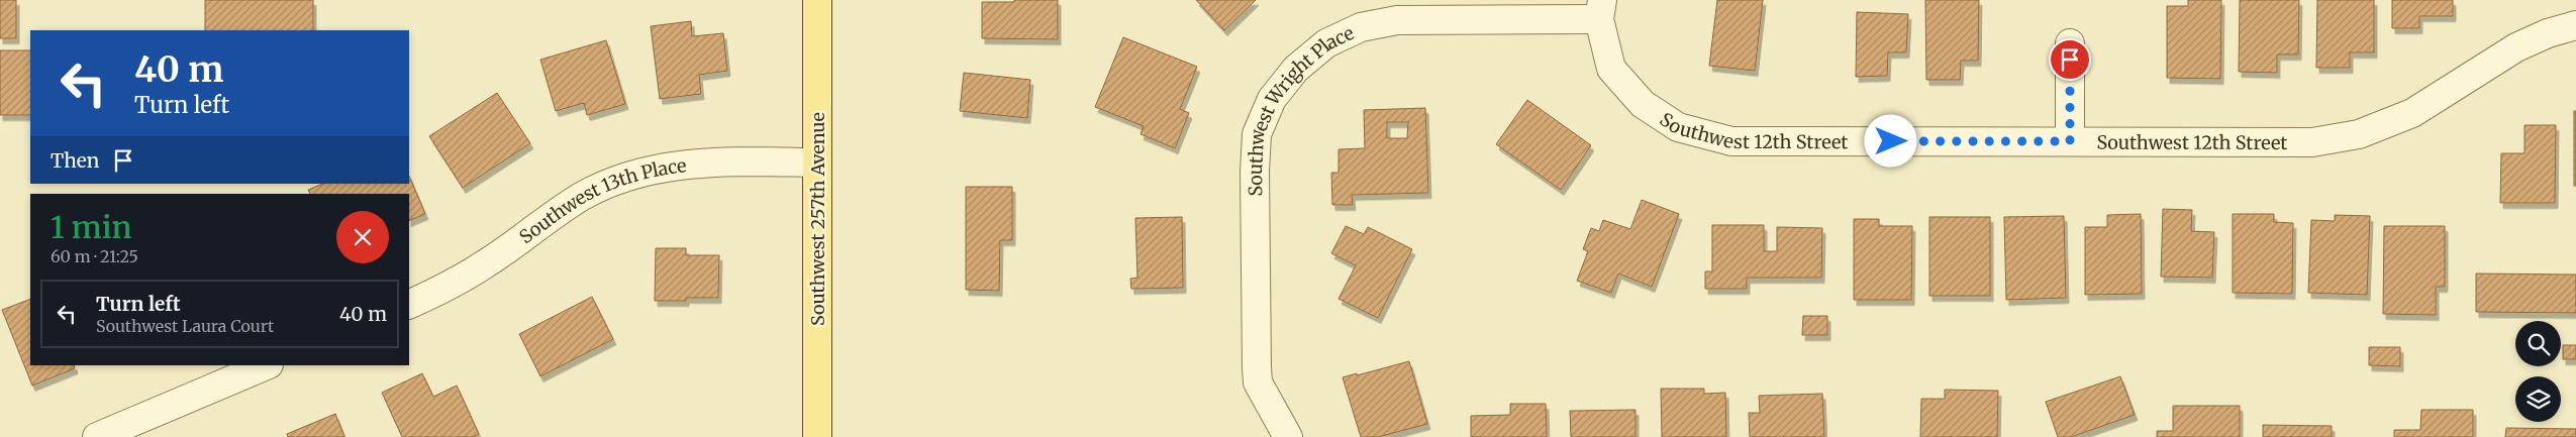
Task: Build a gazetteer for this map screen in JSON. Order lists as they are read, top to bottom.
{
  "streets": {
    "main road": ["Southwest 257th Avenue"],
    "street": ["Southwest Wright Place", "Southwest 12th Street", "Southwest 13th Place"]
  },
  "crossings": [
    ["Southwest Wright Place", "Southwest 12th Street"],
    ["Southwest 13th Place", "Southwest 257th Avenue"]
  ],
  "page": {
    "turn": ["40 m", "Turn left"],
    "then": "Then",
    "heading": ["1 min", "60 m · 21:25"],
    "list": [
      {
        "name": "Turn left",
        "note": "Southwest Laura Court",
        "value": "40 m"
      }
    ]
  }
}
